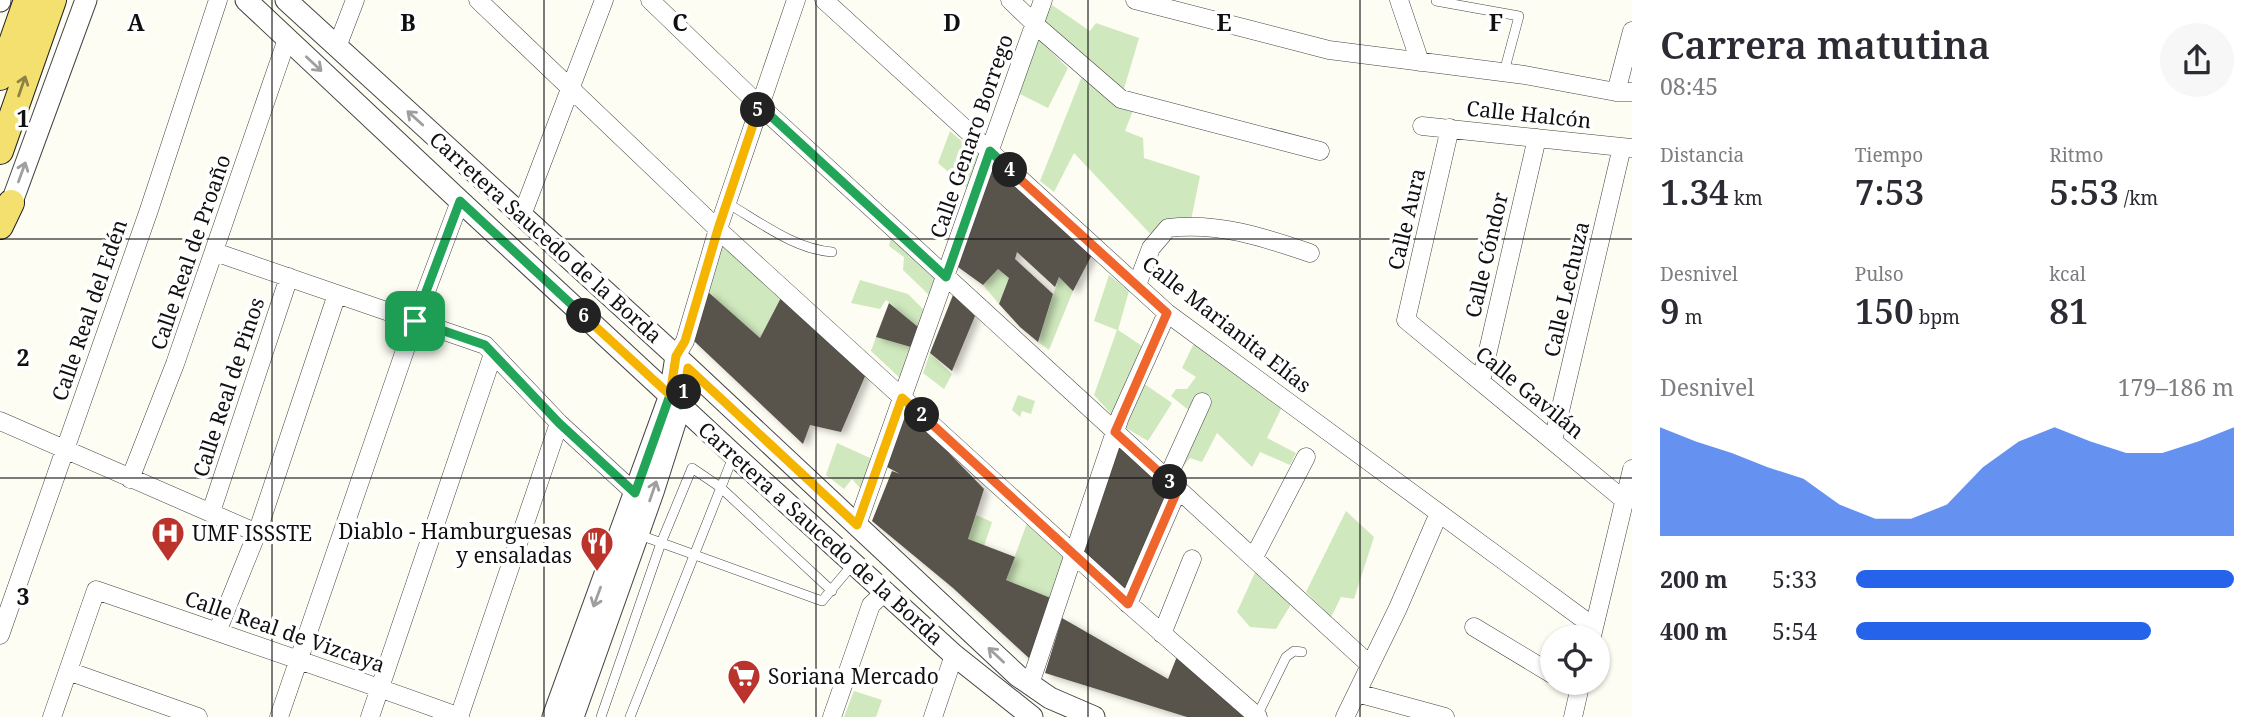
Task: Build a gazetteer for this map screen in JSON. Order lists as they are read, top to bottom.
{
  "streets": {
    "street": [
      "Calle Halcón",
      "Calle Genaro Borrego",
      "Calle Aura",
      "Carretera Saucedo de la Borda",
      "Calle Real de Proaño",
      "Calle Cóndor",
      "Calle Lechuza",
      "Calle Real del Edén",
      "Calle Marianita Elías",
      "Calle Real de Pinos",
      "Calle Gavilán",
      "Carretera a Saucedo de la Borda",
      "Calle Real de Vizcaya"
    ]
  },
  "crossings": [
    ["Calle Halcón", "Calle Aura"],
    ["Calle Halcón", "Calle Cóndor"],
    ["Calle Halcón", "Calle Lechuza"],
    ["Calle Genaro Borrego", "Carretera Saucedo de la Borda"],
    ["Calle Genaro Borrego", "Calle Marianita Elías"],
    ["Calle Aura", "Calle Gavilán"],
    ["Calle Real de Proaño", "Carretera a Saucedo de la Borda"],
    ["Calle Cóndor", "Calle Gavilán"],
    ["Calle Lechuza", "Calle Gavilán"]
  ],
  "places": {
    "hospital": ["UMF ISSSTE"],
    "restaurant": ["Diablo - Hamburguesas y ensaladas"],
    "supermarket": ["Soriana Mercado"]
  },
  "page": {
    "heading": ["Carrera matutina", "08:45"],
    "pins": [
      "5",
      "4",
      "6",
      "1",
      "2",
      "3"
    ],
    "stats": [
      ["Distancia", "1.34 km"],
      ["Tiempo", "7:53"],
      ["Ritmo", "5:53 /km"],
      ["Desnivel", "9 m"],
      ["Pulso", "150 bpm"],
      ["kcal", "81"]
    ],
    "chart": ["Desnivel", "179–186 m"],
    "list": [
      {
        "name": "200 m",
        "note": "5:33"
      },
      {
        "name": "400 m",
        "note": "5:54"
      }
    ]
  },
  "grid": {
    "columns": [
      "A",
      "B",
      "C",
      "D",
      "E",
      "F"
    ],
    "rows": ["1", "2", "3"]
  }
}
